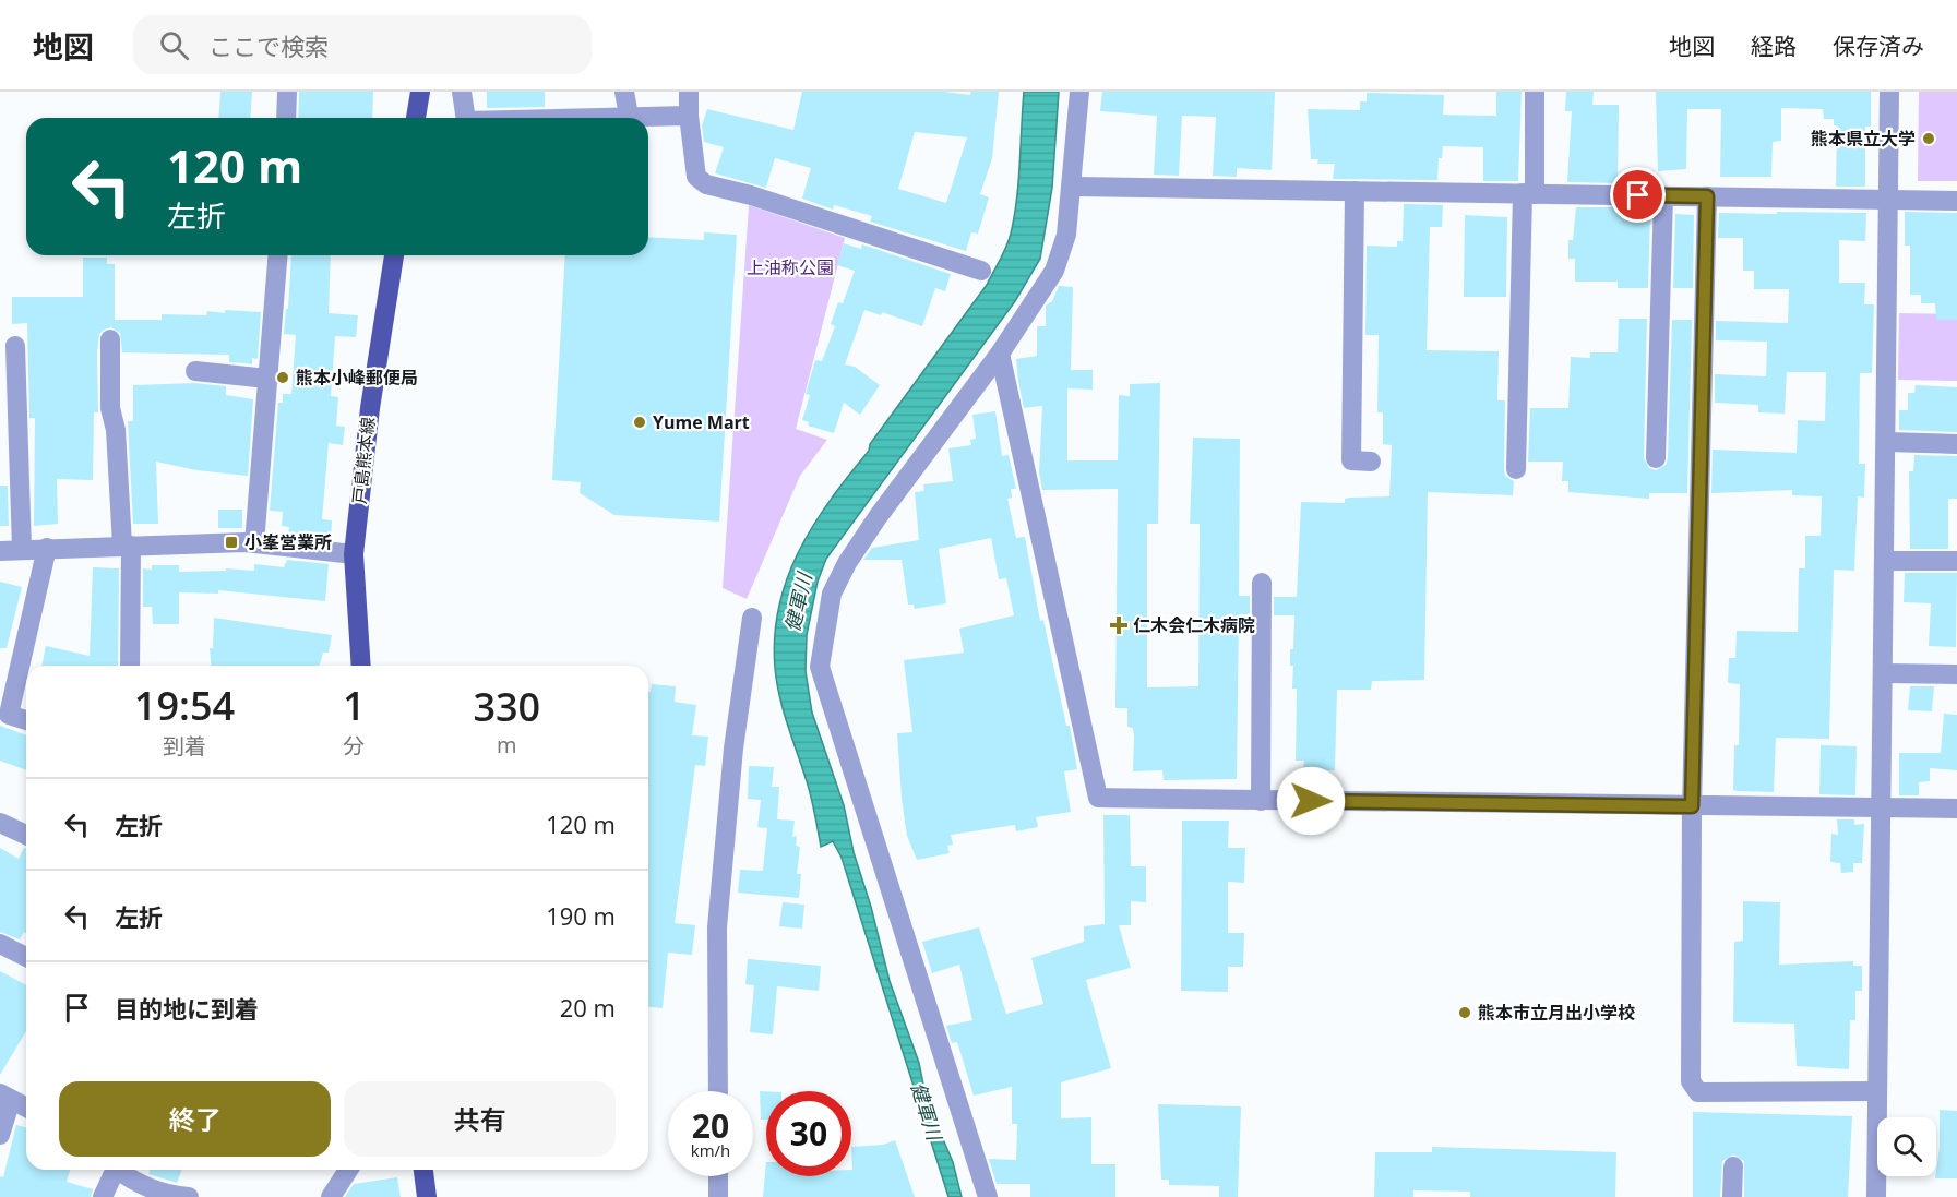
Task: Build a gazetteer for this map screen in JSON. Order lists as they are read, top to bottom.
{
  "streets": {
    "main road": ["戸島熊本線"]
  },
  "water": ["健軍川"],
  "parks": ["上油称公園"],
  "places": {
    "other": [
      "熊本県立大学",
      "熊本小峰郵便局",
      "Yume Mart",
      "熊本市立月出小学校"
    ],
    "transit": ["小峯営業所"],
    "health": ["仁木会仁木病院"]
  },
  "page": {
    "header": "地図",
    "search": "ここで検索",
    "nav": ["地図", "経路", "保存済み"],
    "turn": ["120 m", "左折"],
    "eta": [
      "19:54",
      "到着",
      "1",
      "分",
      "330",
      "m"
    ],
    "list": [
      {
        "name": "左折",
        "value": "120 m"
      },
      {
        "name": "左折",
        "value": "190 m"
      },
      {
        "name": "目的地に到着",
        "value": "20 m"
      }
    ],
    "buttons": ["終了", "共有"],
    "speed": "20 km/h",
    "limit": "30"
  }
}
